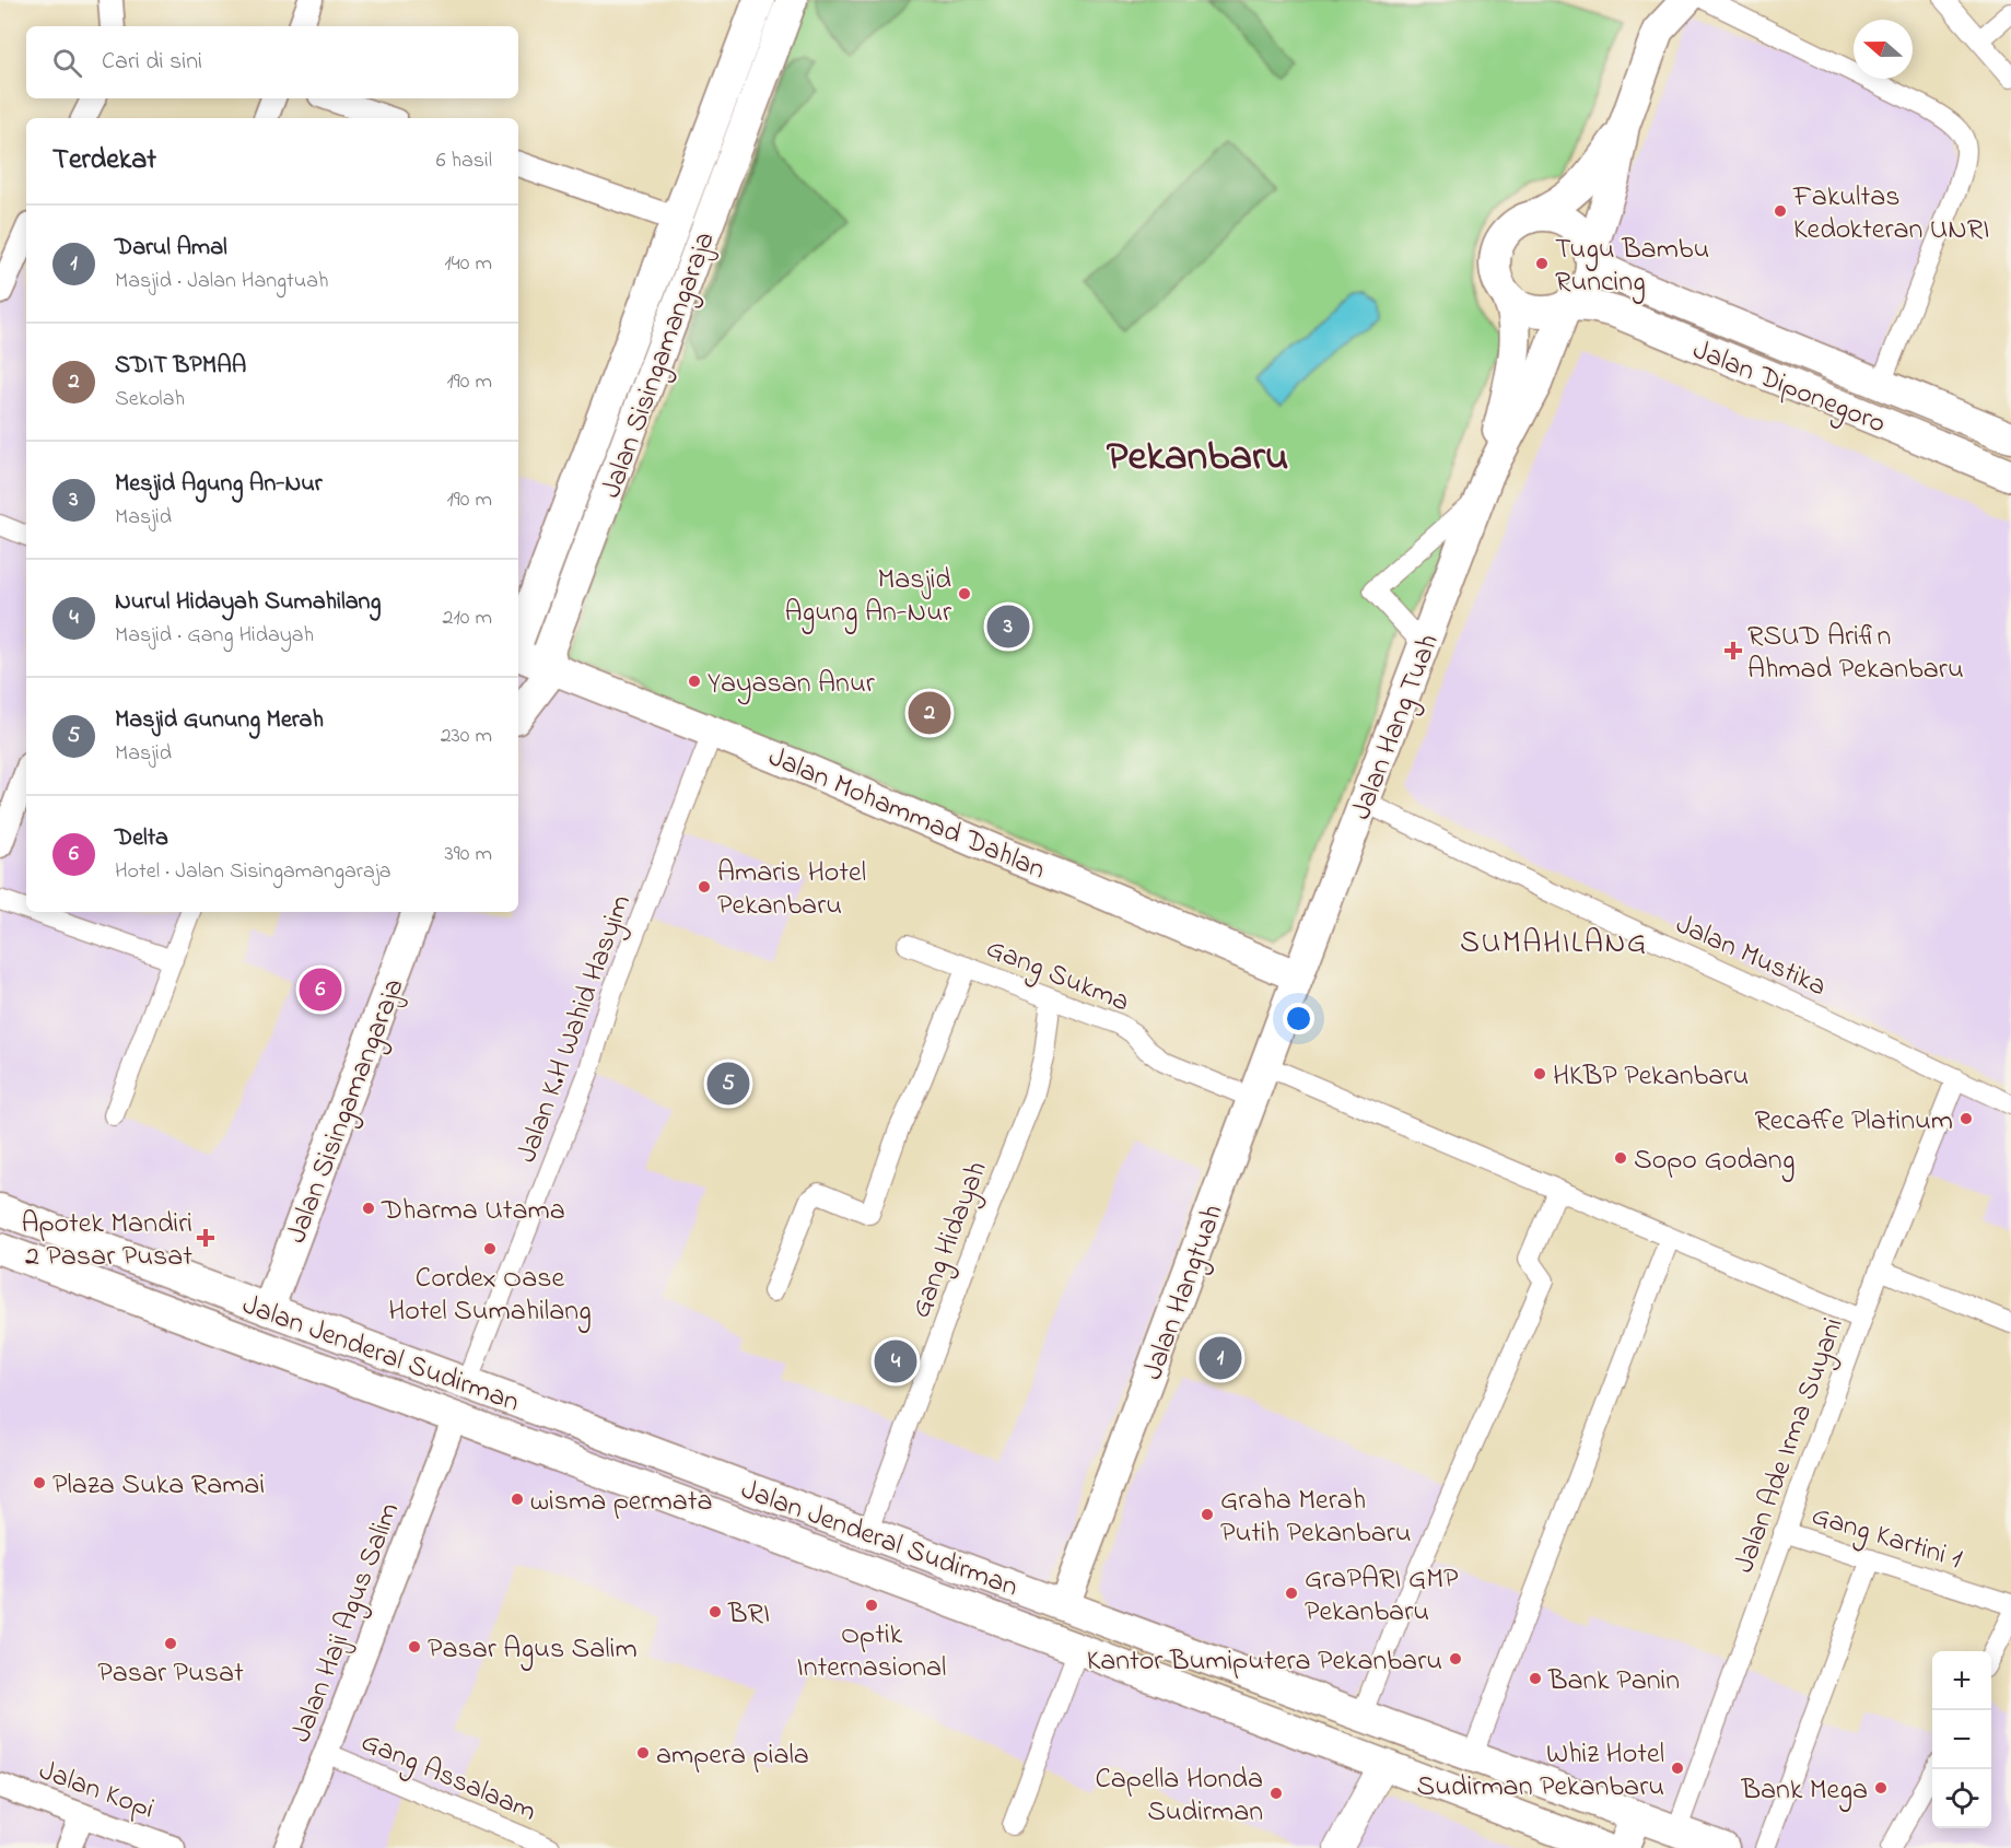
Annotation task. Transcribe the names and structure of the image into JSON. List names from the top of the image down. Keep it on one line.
{"streets":{"main road":["Jalan Sisingamangaraja","Jalan Diponegoro","Jalan Hang Tuah","Jalan Mohammad Dahlan","Jalan Hangtuah","Jalan Jenderal Sudirman"],"street":["Jalan Mustika","Gang Sukma","Jalan K.H Wahid Hasyim","Gang Hidayah","Jalan Ade Irma Suyani","Gang Kartini 1","Jalan Haji Agus Salim","Gang Assalaam","Jalan Kopi"]},"crossings":[["Jalan Sisingamangaraja","Jalan Mohammad Dahlan"],["Jalan Sisingamangaraja","Jalan Jenderal Sudirman"],["Jalan Diponegoro","Jalan Hang Tuah"],["Jalan Hang Tuah","Jalan Mohammad Dahlan"],["Jalan Hang Tuah","Jalan Mustika"],["Jalan Hang Tuah","Jalan Hangtuah"],["Jalan Mohammad Dahlan","Jalan K.H Wahid Hasyim"],["Jalan Mohammad Dahlan","Jalan Hangtuah"],["Jalan Mustika","Jalan Ade Irma Suyani"],["Gang Sukma","Gang Hidayah"],["Gang Sukma","Jalan Hangtuah"],["Jalan K.H Wahid Hasyim","Jalan Jenderal Sudirman"],["Gang Hidayah","Jalan Jenderal Sudirman"],["Jalan Hangtuah","Jalan Jenderal Sudirman"],["Jalan Jenderal Sudirman","Jalan Ade Irma Suyani"],["Jalan Jenderal Sudirman","Jalan Haji Agus Salim"],["Jalan Ade Irma Suyani","Gang Kartini 1"],["Jalan Haji Agus Salim","Gang Assalaam"]],"districts":["Pekanbaru","SUMAHILANG"],"places":{"other":["Fakultas Kedokteran UNRI","Tugu Bambu Runcing","Masjid Agung An-Nur","Yayasan Anur","Amaris Hotel Pekanbaru","HKBP Pekanbaru","Recaffe Platinum","Sopo Godang","Dharma Utama","Cordex Oase Hotel Sumahilang","Plaza Suka Ramai","wisma permata","Graha Merah Putih Pekanbaru","GraPARI GMP Pekanbaru","Optik Internasional","BRI","Pasar Pusat","Pasar Agus Salim","Kantor Bumiputera Pekanbaru","Bank Panin","ampera piala","Whiz Hotel Sudirman Pekanbaru","Bank Mega","Capella Honda Sudirman"],"health":["RSUD Arifin Ahmad Pekanbaru","Apotek Mandiri 2 Pasar Pusat"]},"north":"left","page":{"search":"Cari di sini","heading":["Terdekat","6 hasil"],"list":[{"mark":"1","name":"Darul Amal","note":"Masjid · Jalan Hangtuah","value":"140 m"},{"mark":"2","name":"SDIT BPMAA","note":"Sekolah","value":"190 m"},{"mark":"3","name":"Mesjid Agung An-Nur","note":"Masjid","value":"190 m"},{"mark":"4","name":"Nurul Hidayah Sumahilang","note":"Masjid · Gang Hidayah","value":"210 m"},{"mark":"5","name":"Masjid Gunung Merah","note":"Masjid","value":"230 m"},{"mark":"6","name":"Delta","note":"Hotel · Jalan Sisingamangaraja","value":"390 m"}],"pins":["3","2","6","5","1","4"],"map_buttons":["+","−"]}}
